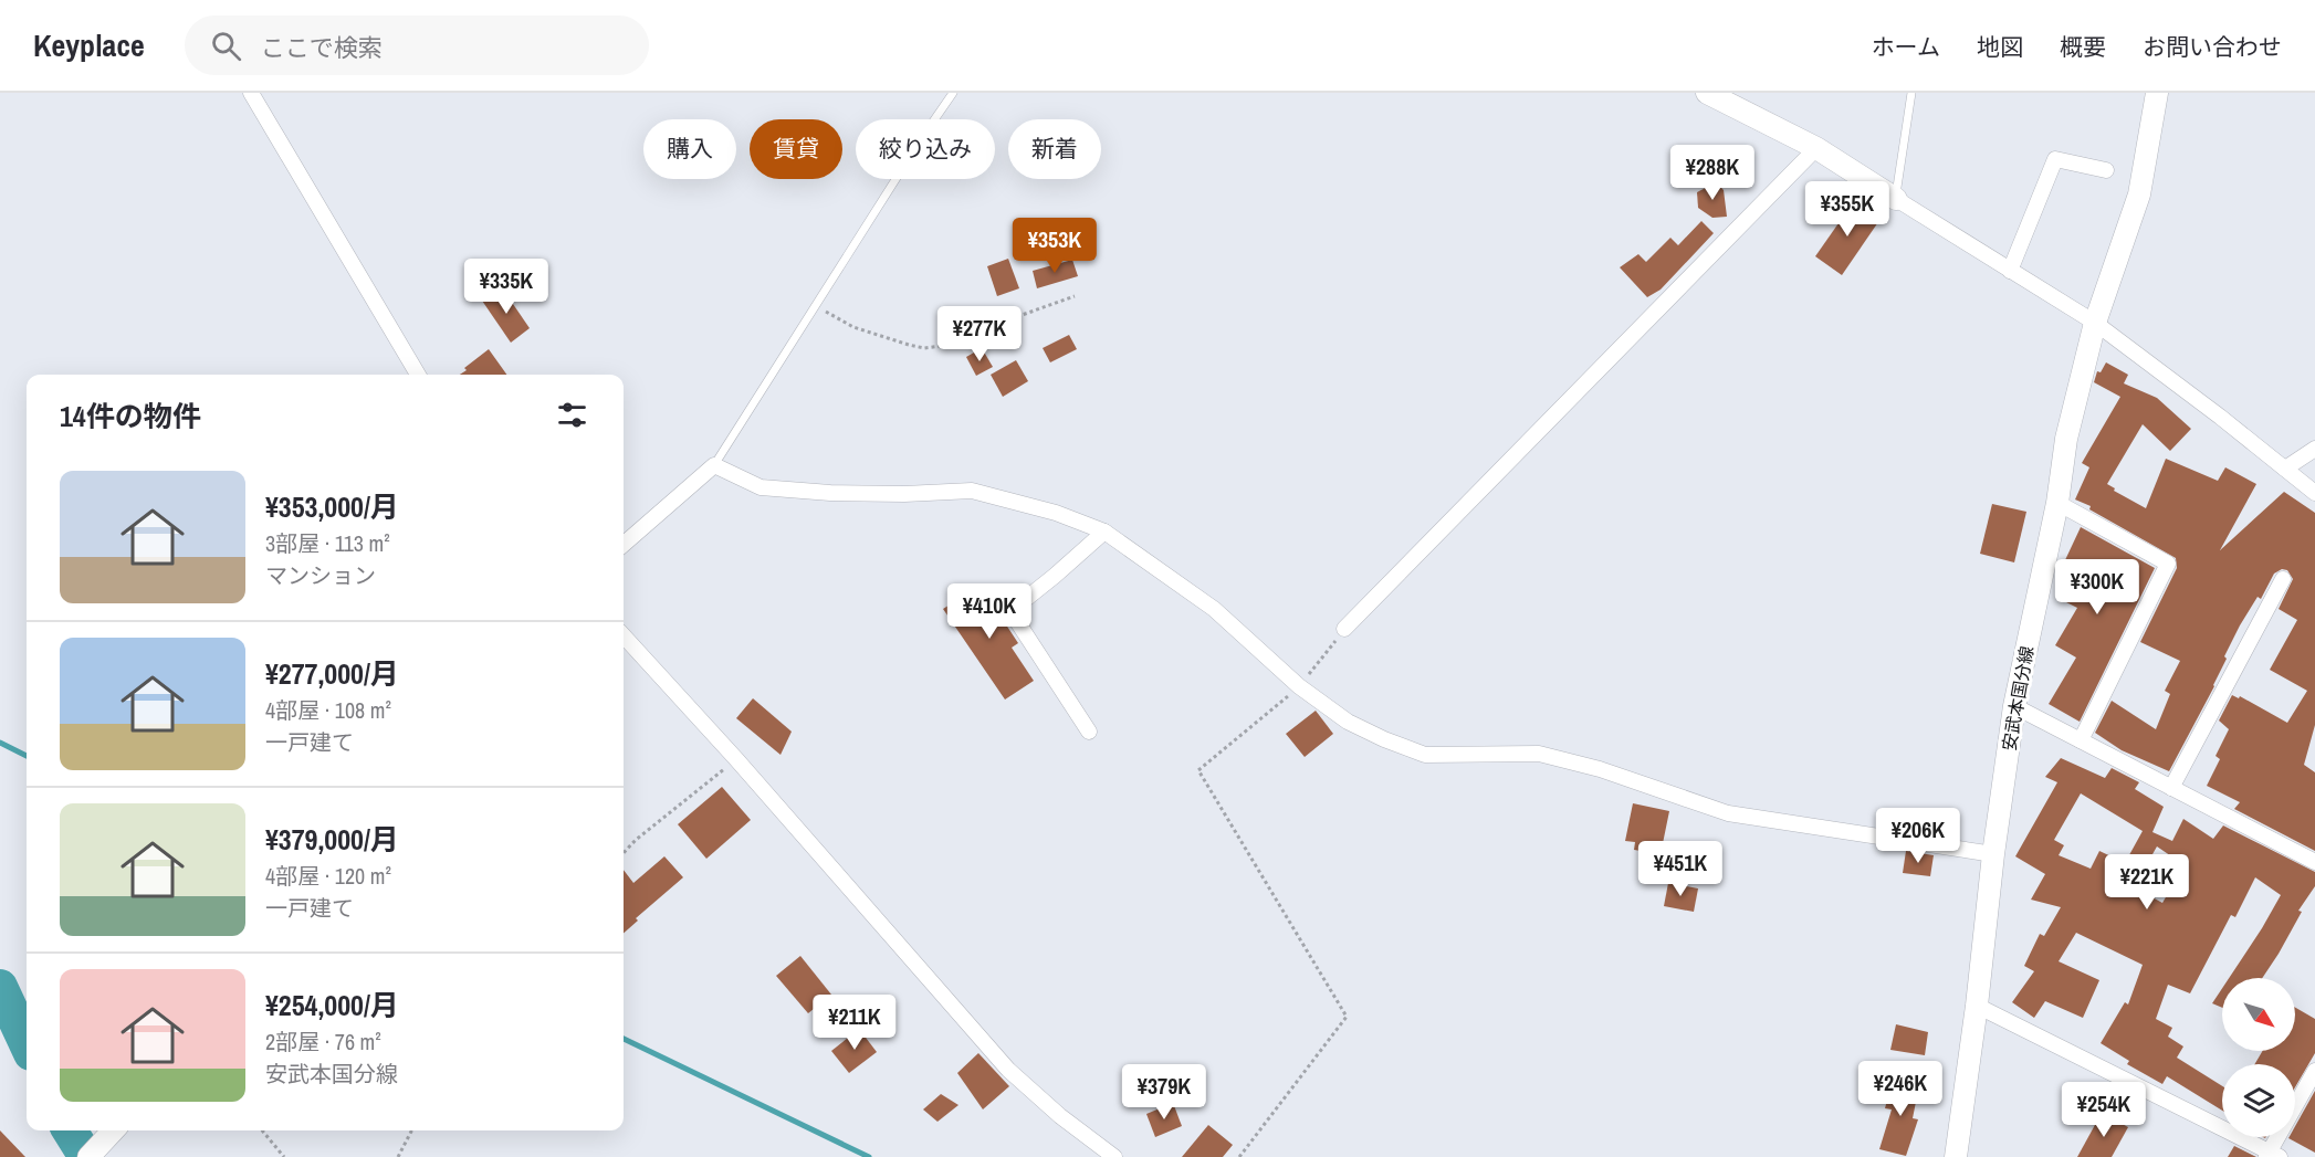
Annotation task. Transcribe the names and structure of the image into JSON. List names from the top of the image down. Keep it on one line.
{"streets":{"main road":["安武本国分線"]},"north":"bottom right","page":{"header":"Keyplace","search":"ここで検索","nav":["ホーム","地図","概要","お問い合わせ"],"chip":["購入","賃貸","絞り込み","新着"],"price":["¥288K","¥355K","¥353K","¥335K","¥277K","¥300K","¥410K","¥206K","¥451K","¥221K","¥211K","¥246K","¥379K","¥254K"],"heading":"14件の物件","list":[{"name":"¥353,000/月","note":"3部屋 · 113 m² · マンション"},{"name":"¥277,000/月","note":"4部屋 · 108 m² · 一戸建て"},{"name":"¥379,000/月","note":"4部屋 · 120 m² · 一戸建て"},{"name":"¥254,000/月","note":"2部屋 · 76 m² · 安武本国分線"}]}}
